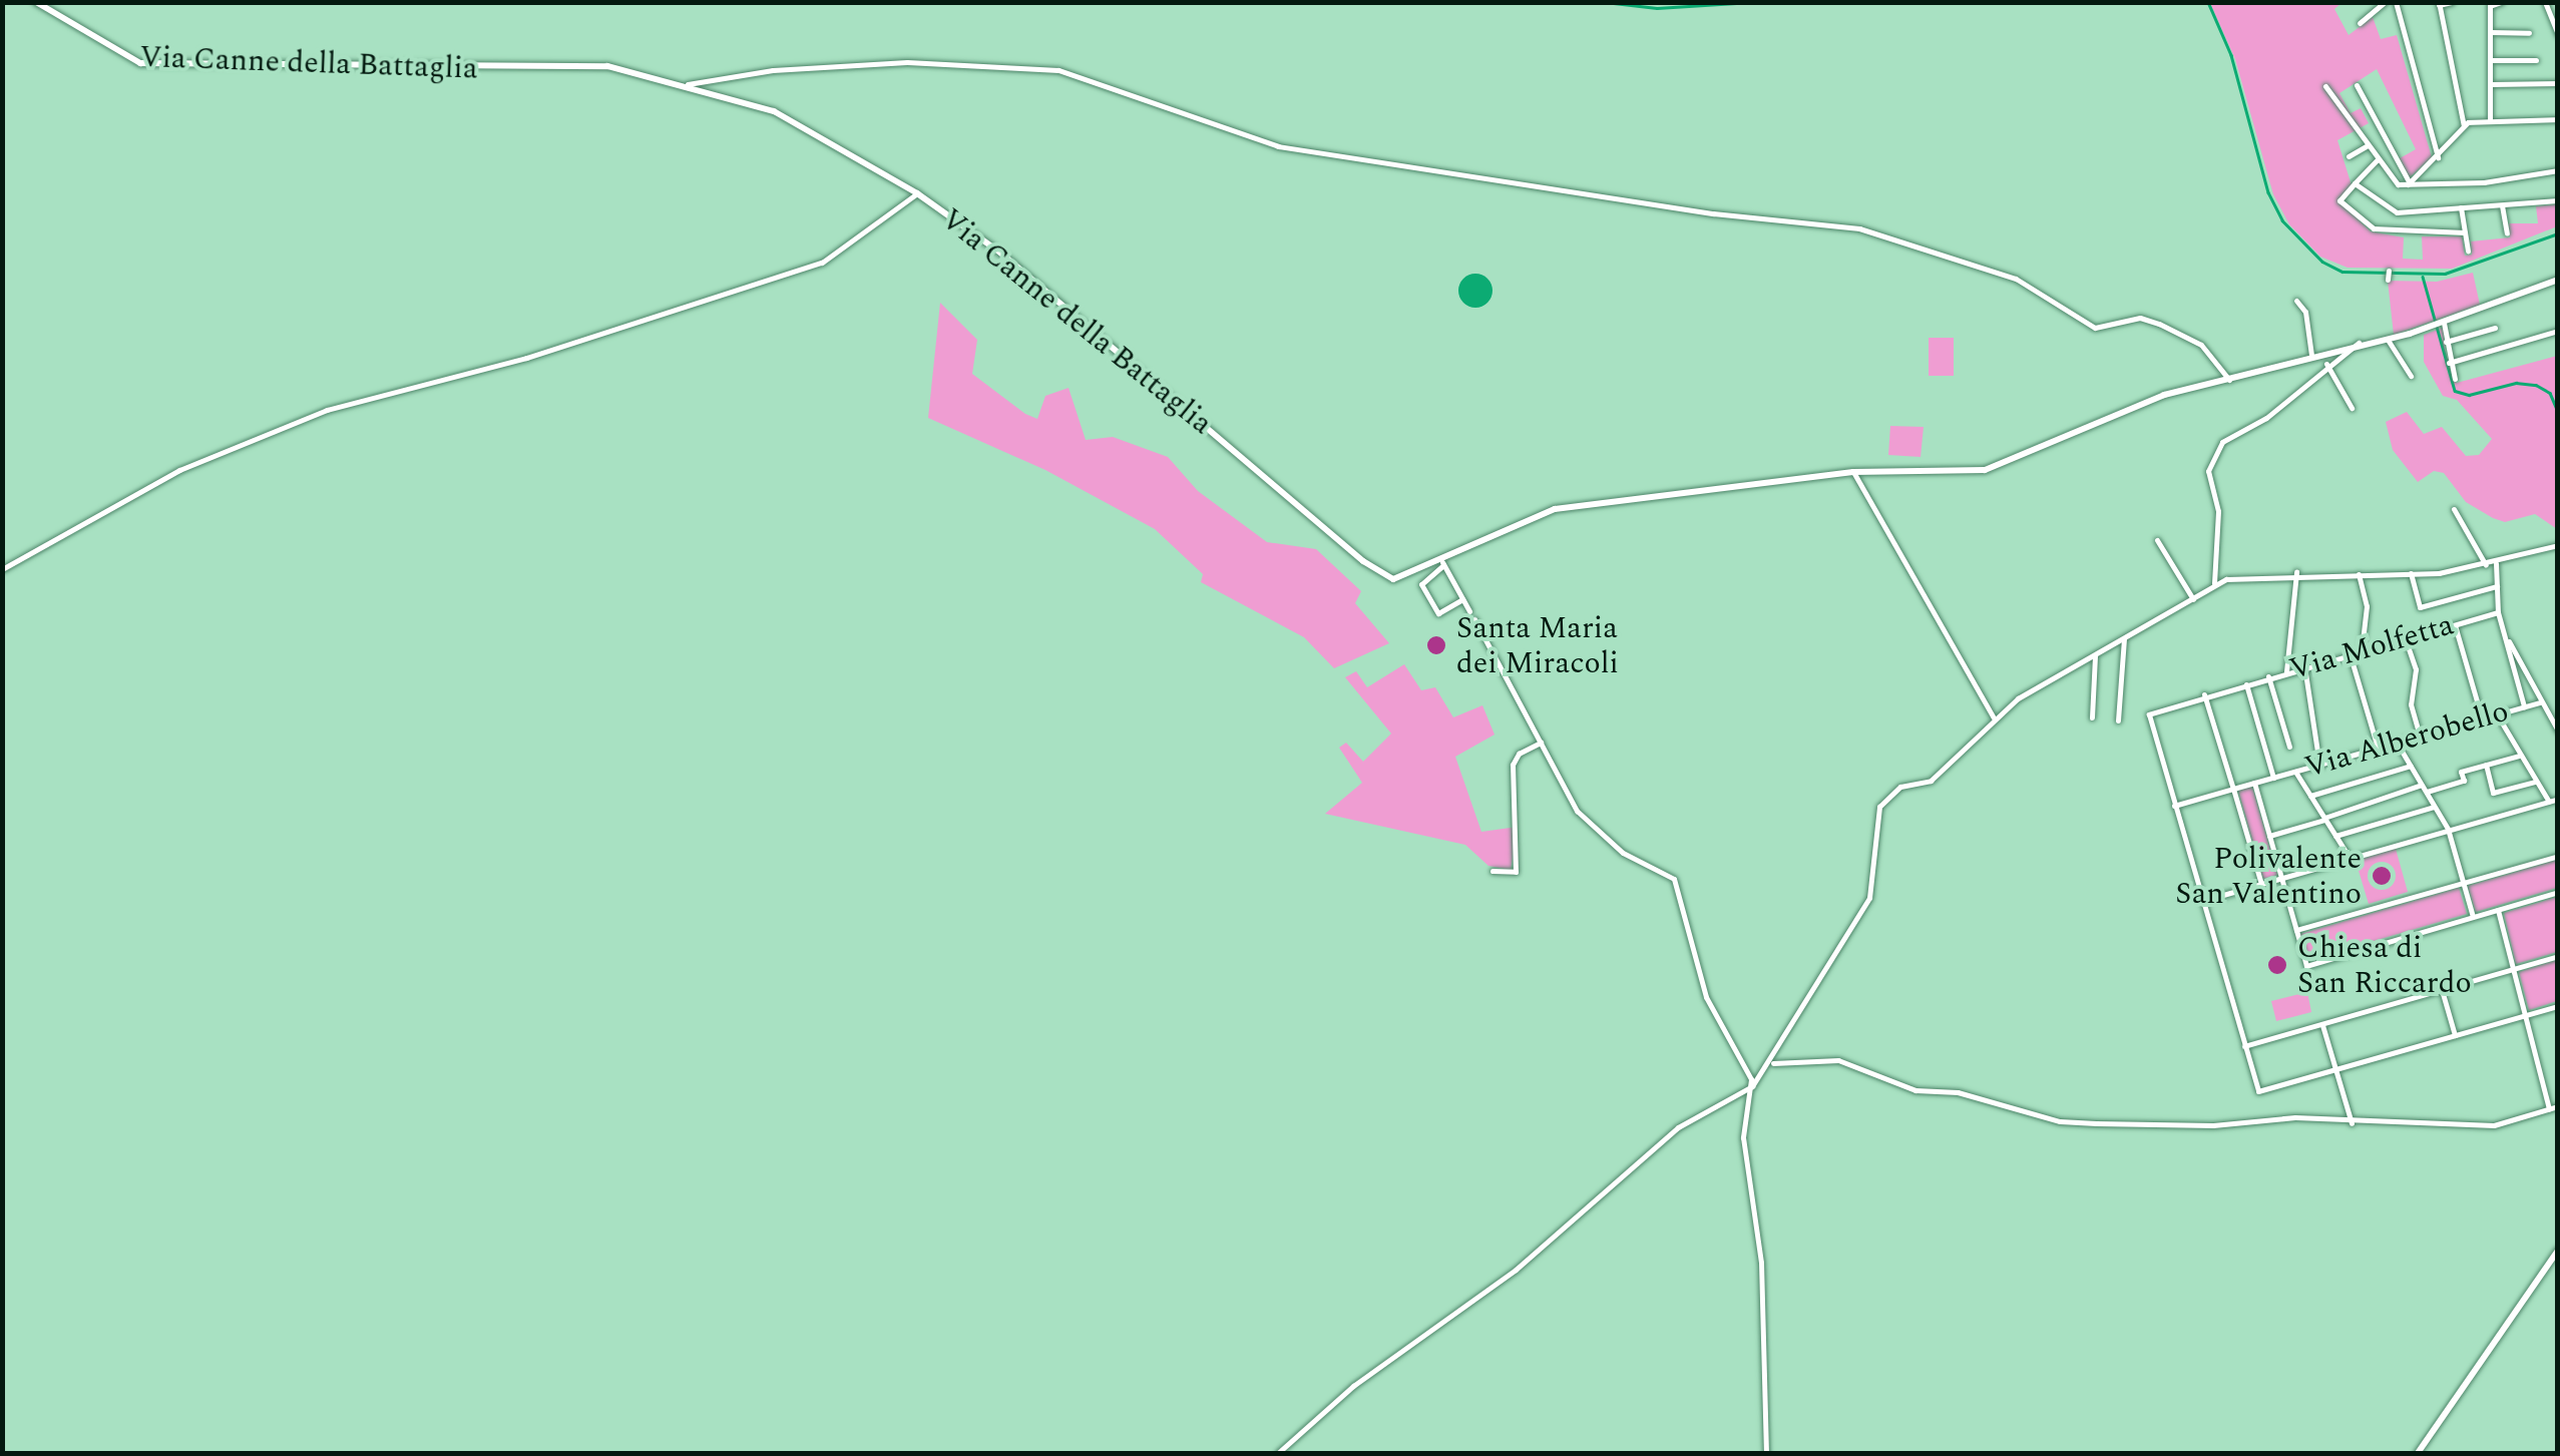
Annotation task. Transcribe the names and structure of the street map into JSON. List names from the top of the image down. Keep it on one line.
{"streets":{"street":["Via Canne della Battaglia","Via Molfetta","Via Alberobello"]},"crossings":[["Via Molfetta","Via Alberobello"]],"places":["Santa Maria dei Miracoli","Polivalente San Valentino","Chiesa di San Riccardo"]}
